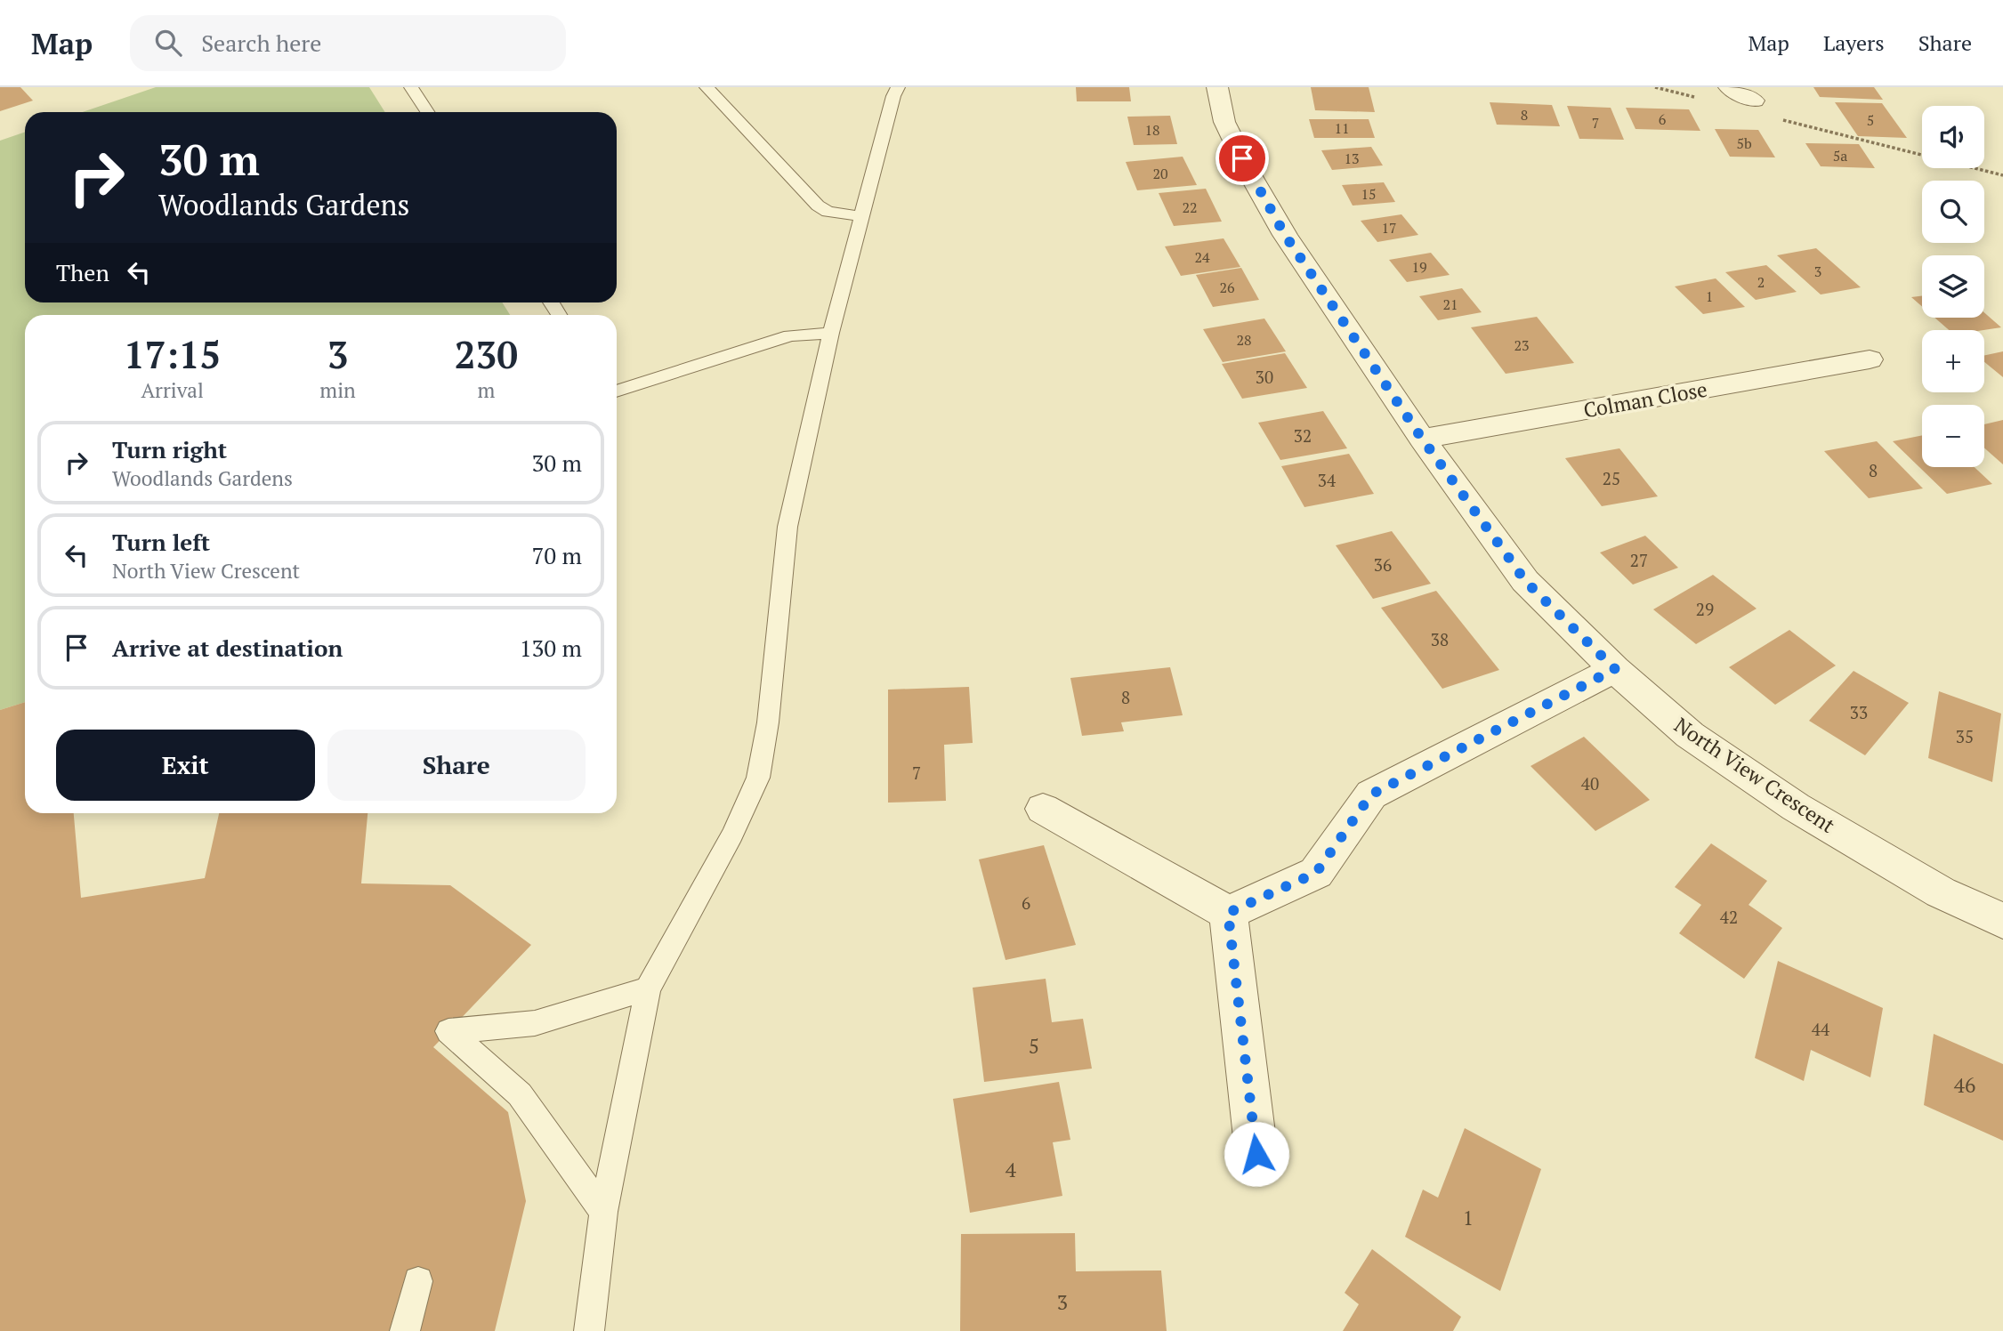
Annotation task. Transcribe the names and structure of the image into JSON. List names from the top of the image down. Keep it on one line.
{"streets":{"street":["Colman Close","North View Crescent"]},"crossings":[["Colman Close","North View Crescent"]],"house_numbers":["8","6","5","7","11","18","5b","5a","13","20","15","22","17","24","19","3","2","26","1","21","28","23","30","32","8","25","34","27","36","29","38","8","33","35","7","40","6","42","44","5","46","4","1","3"],"page":{"header":"Map","search":"Search here","nav":["Map","Layers","Share"],"map_buttons":["+","−"],"turn":["30 m","Woodlands Gardens"],"then":"Then","eta":["17:15","Arrival","3","min","230","m"],"list":[{"name":"Turn right","note":"Woodlands Gardens","value":"30 m"},{"name":"Turn left","note":"North View Crescent","value":"70 m"},{"name":"Arrive at destination","value":"130 m"}],"buttons":["Exit","Share"]}}
